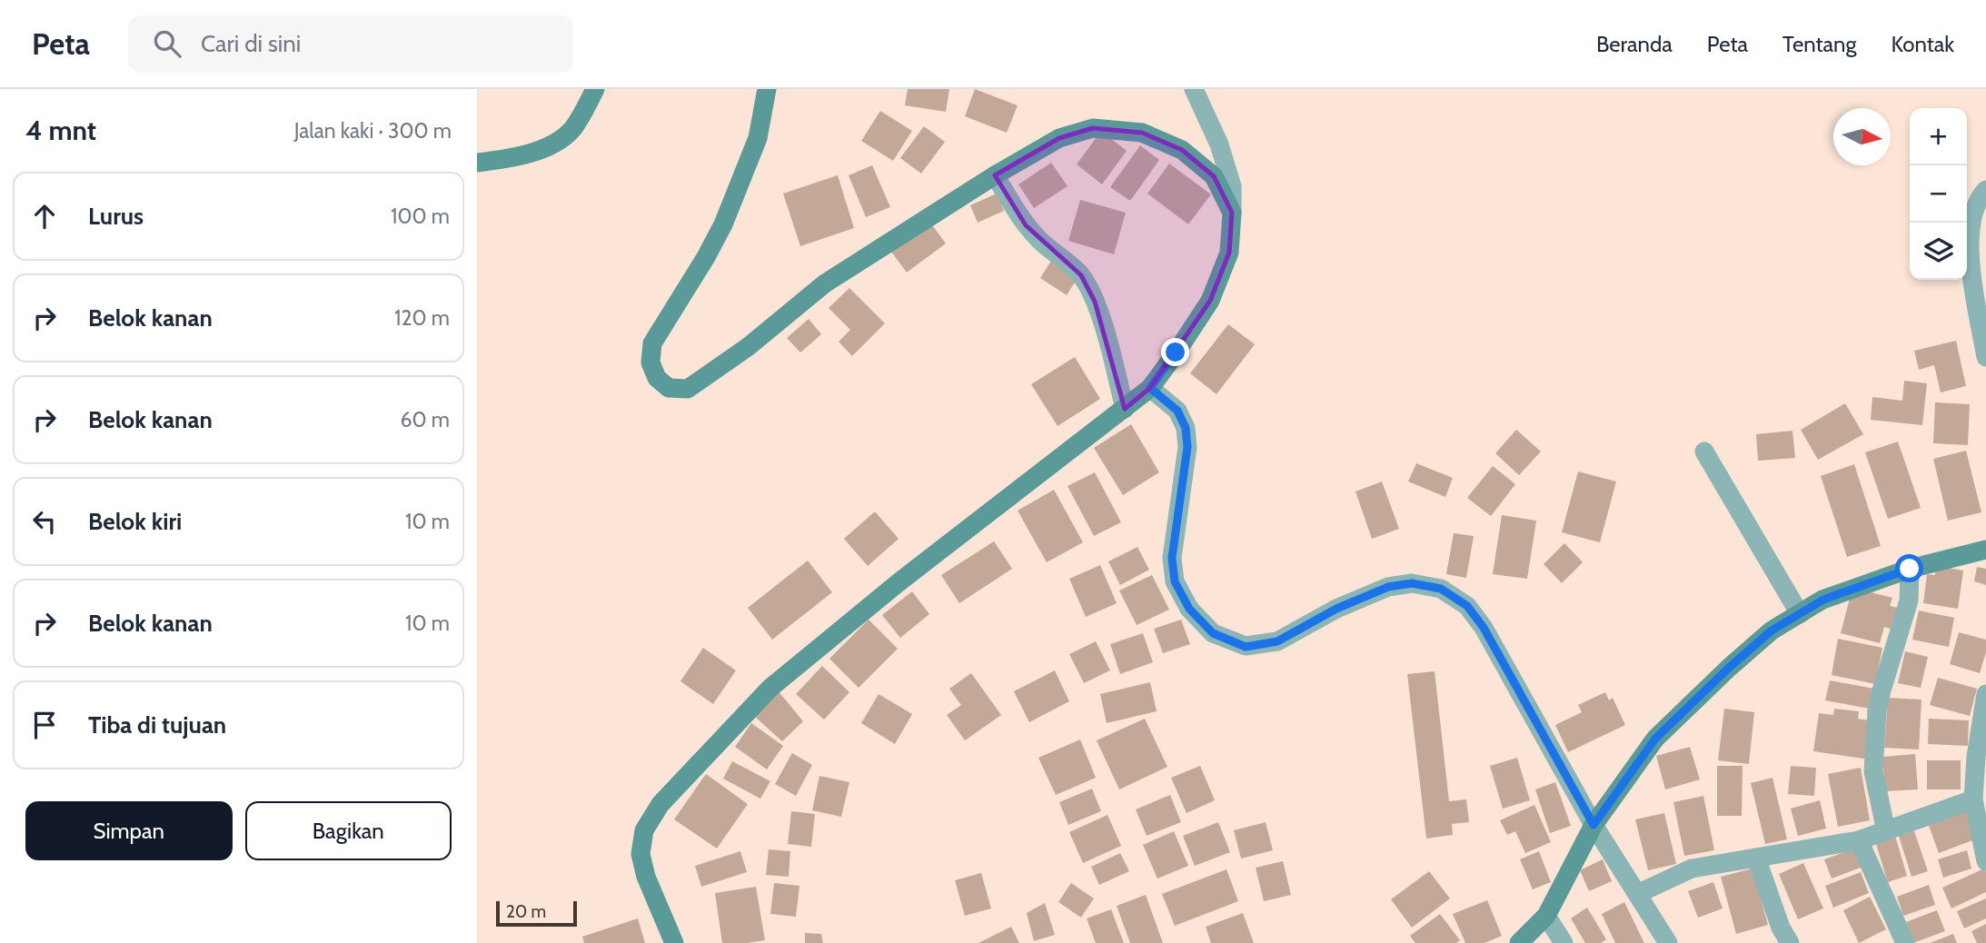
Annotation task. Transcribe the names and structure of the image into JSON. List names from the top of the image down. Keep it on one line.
{"scale_bar":"20 m","north":"right","page":{"header":"Peta","search":"Cari di sini","nav":["Beranda","Peta","Tentang","Kontak"],"heading":["4 mnt","Jalan kaki · 300 m"],"map_buttons":["+","−"],"list":[["Lurus","100 m"],["Belok kanan","120 m"],["Belok kanan","60 m"],["Belok kiri","10 m"],["Belok kanan","10 m"],"Tiba di tujuan"],"buttons":["Simpan","Bagikan"],"scale":"20 m"}}
